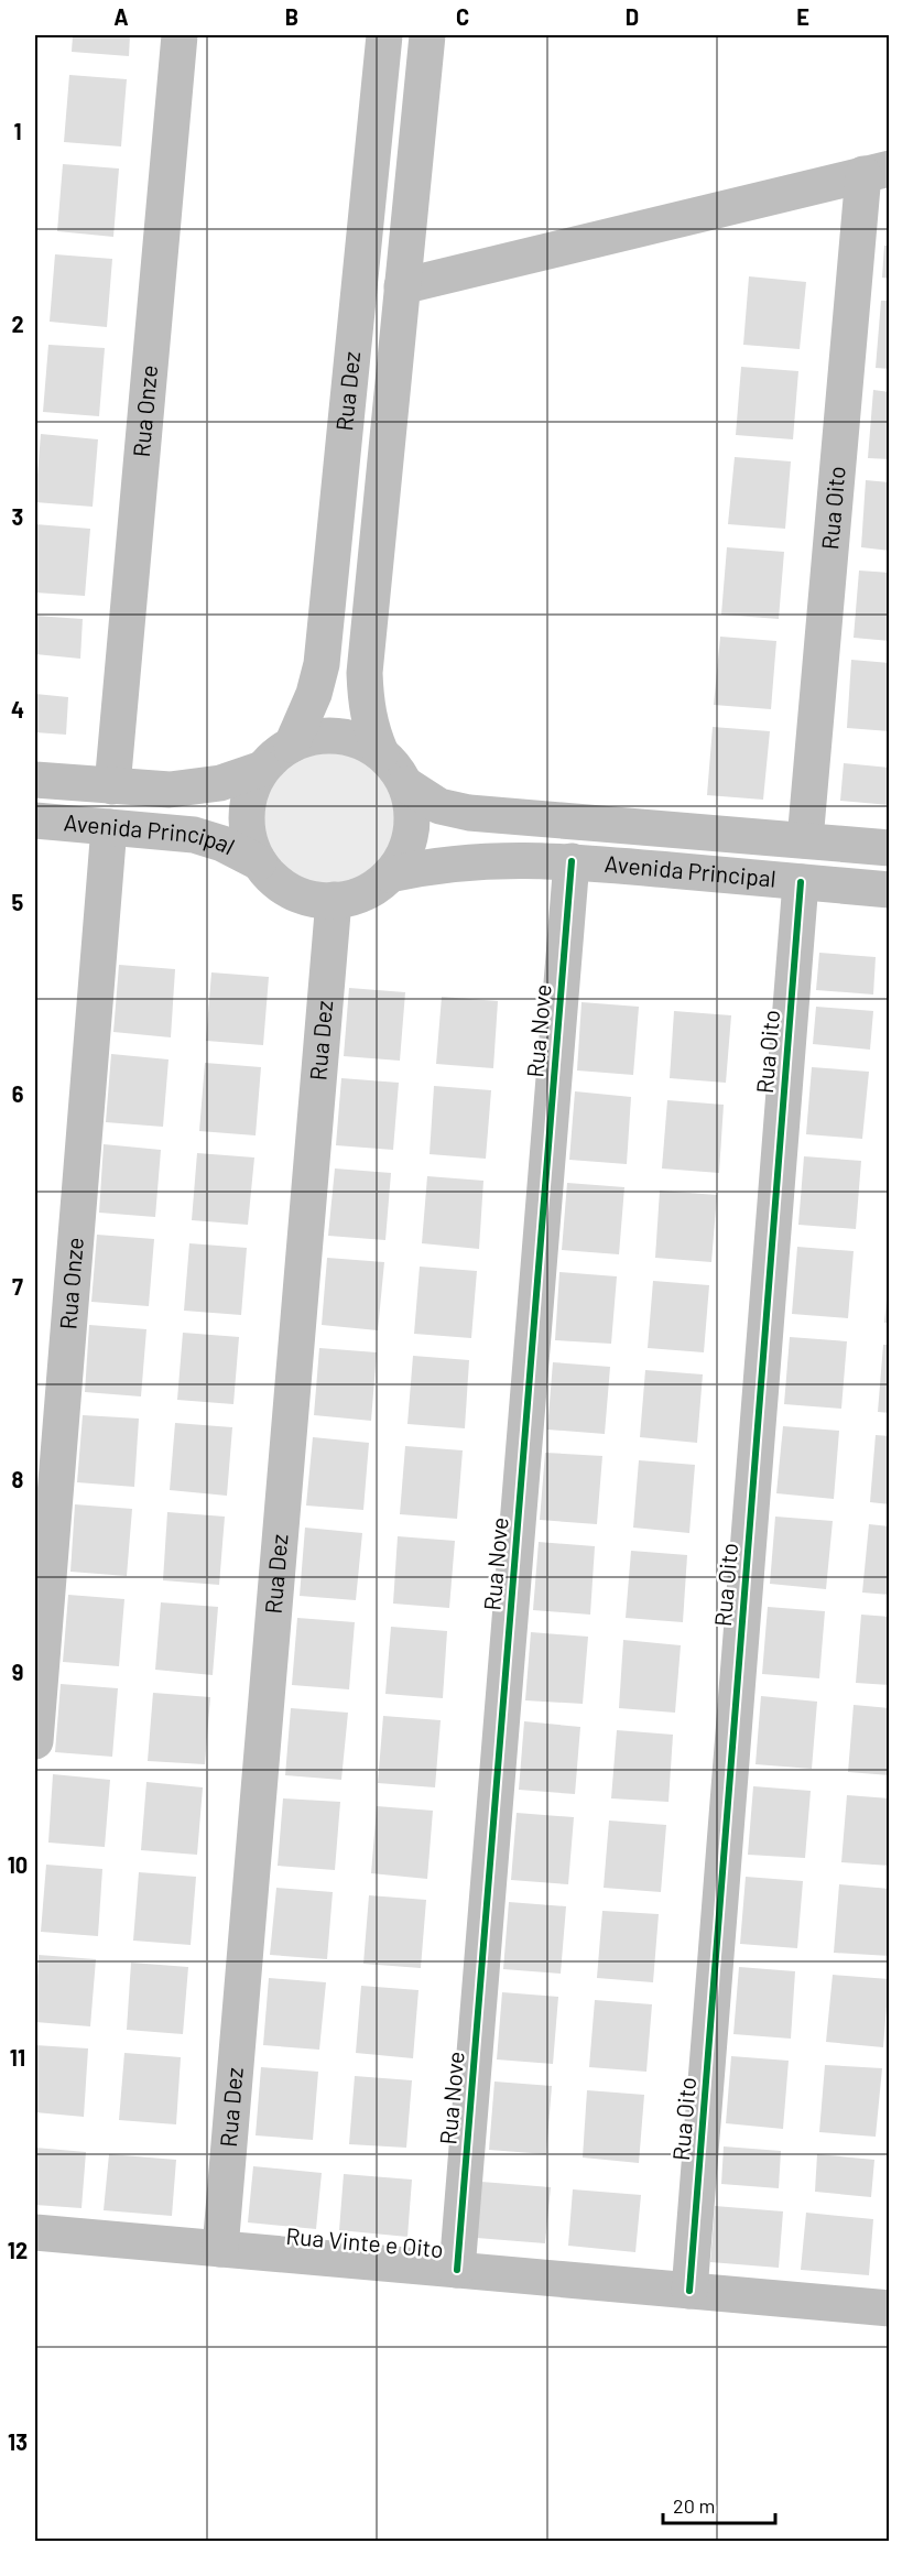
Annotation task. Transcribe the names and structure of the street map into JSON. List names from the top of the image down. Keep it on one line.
{"streets":{"street":["Rua Dez","Rua Onze","Rua Oito","Avenida Principal","Rua Nove","Rua Vinte e Oito"]},"crossings":[["Rua Dez","Avenida Principal"],["Rua Dez","Rua Vinte e Oito"],["Rua Onze","Avenida Principal"],["Rua Oito","Avenida Principal"],["Rua Oito","Rua Vinte e Oito"],["Avenida Principal","Rua Nove"],["Rua Nove","Rua Vinte e Oito"]],"scale_bar":"20 m","grid":{"columns":["A","B","C","D","E"],"rows":["1","2","3","4","5","6","7","8","9","10","11","12","13"]}}
